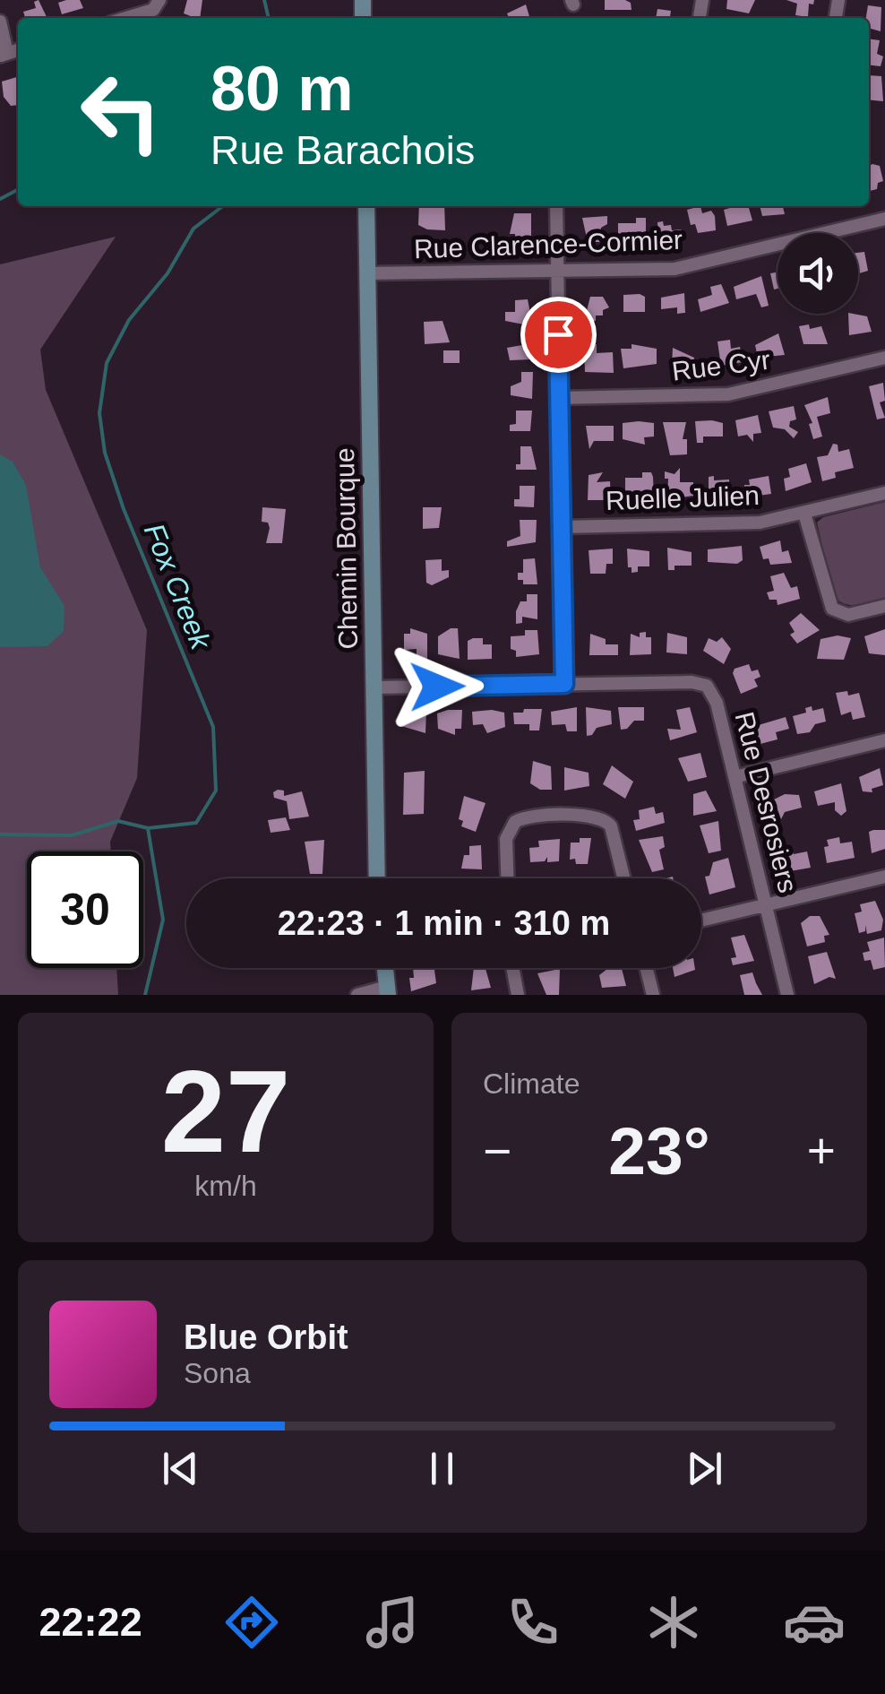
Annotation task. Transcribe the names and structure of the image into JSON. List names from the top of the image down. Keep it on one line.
{"streets":{"street":["Rue Clarence-Cormier","Rue Cyr","Ruelle Julien","Chemin Bourque","Rue Desrosiers"]},"crossings":[["Rue Clarence-Cormier","Chemin Bourque"],["Chemin Bourque","Rue Desrosiers"]],"water":["Fox Creek"],"page":{"turn":["80 m","Rue Barachois"],"limit":"30","trip":"22:23 · 1 min · 310 m","tile":[["27","km/h"],"Climate"],"heat":["−","23°","+"],"song":["Blue Orbit","Sona"],"tabs":"22:22"}}
